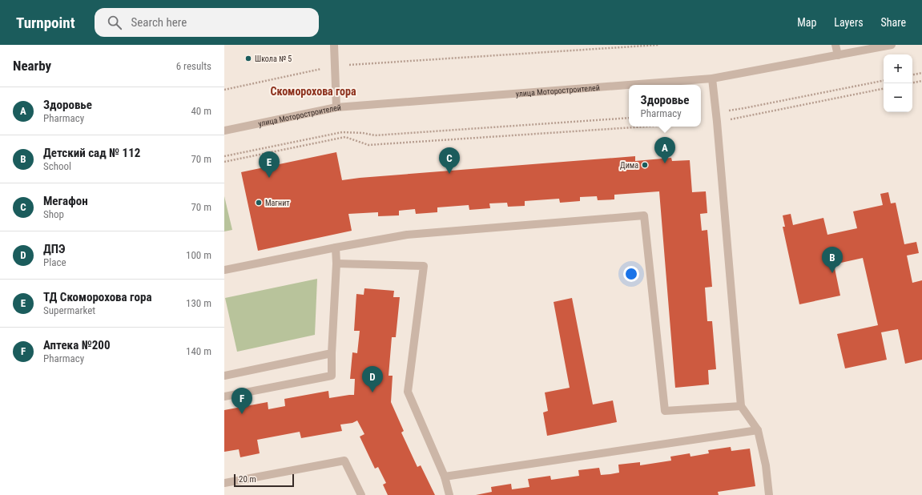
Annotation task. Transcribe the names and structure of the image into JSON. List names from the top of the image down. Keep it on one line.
{"streets":{"street":["улица Моторостроителей"]},"districts":["Скоморохова гора"],"places":["Школа № 5","Дима","Магнит"],"scale_bar":"20 m","page":{"header":"Turnpoint","search":"Search here","nav":["Map","Layers","Share"],"heading":["Nearby","6 results"],"map_buttons":["+","−"],"popup":["Здоровье","Pharmacy"],"list":[{"mark":"A","name":"Здоровье","note":"Pharmacy","value":"40 m"},{"mark":"B","name":"Детский сад № 112","note":"School","value":"70 m"},{"mark":"C","name":"Мегафон","note":"Shop","value":"70 m"},{"mark":"D","name":"ДПЭ","note":"Place","value":"100 m"},{"mark":"E","name":"ТД Скоморохова гора","note":"Supermarket","value":"130 m"},{"mark":"F","name":"Аптека №200","note":"Pharmacy","value":"140 m"}],"pins":["A","C","E","B","D","F"],"scale":"20 m"}}
